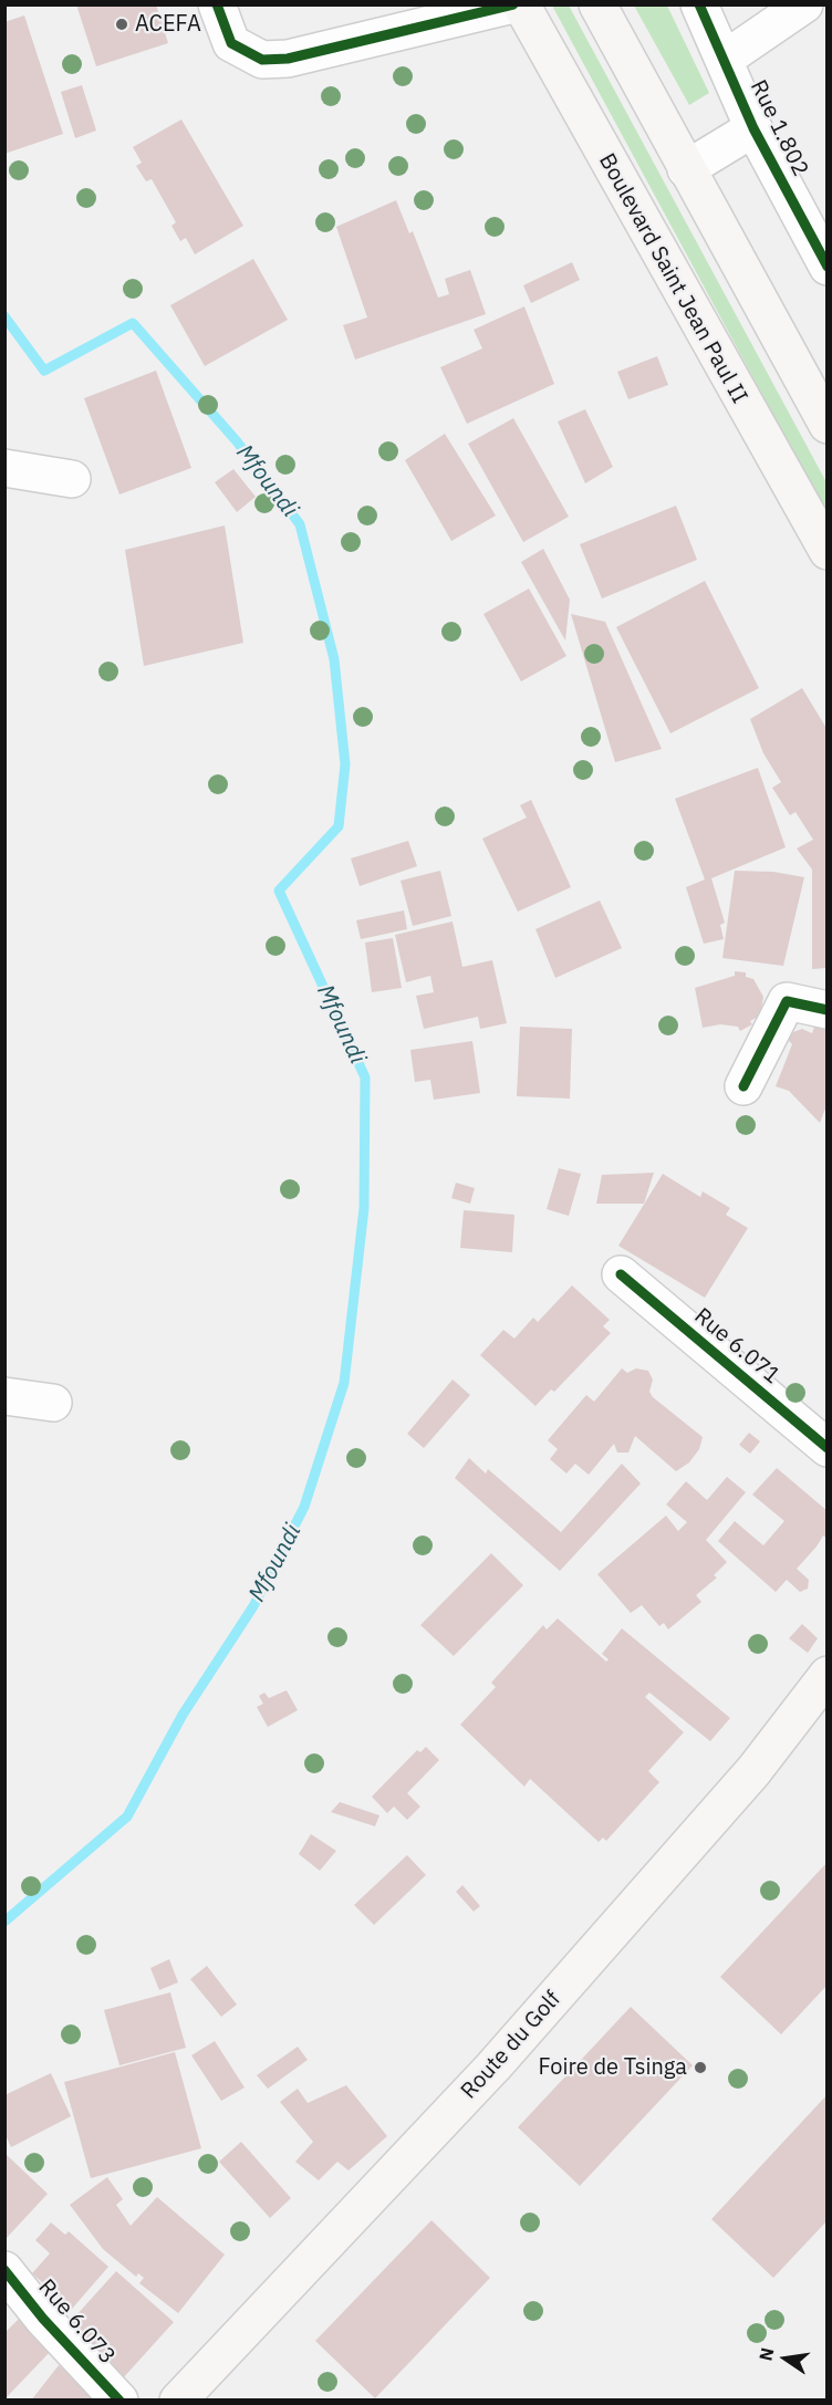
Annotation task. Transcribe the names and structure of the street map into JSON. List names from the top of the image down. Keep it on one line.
{"streets":{"main road":["Boulevard Saint Jean Paul II","Route du Golf"],"street":["Rue 1.802","Rue 6.071","Rue 6.073"]},"water":["Mfoundi"],"places":["ACEFA","Foire de Tsinga"],"north":"left"}
